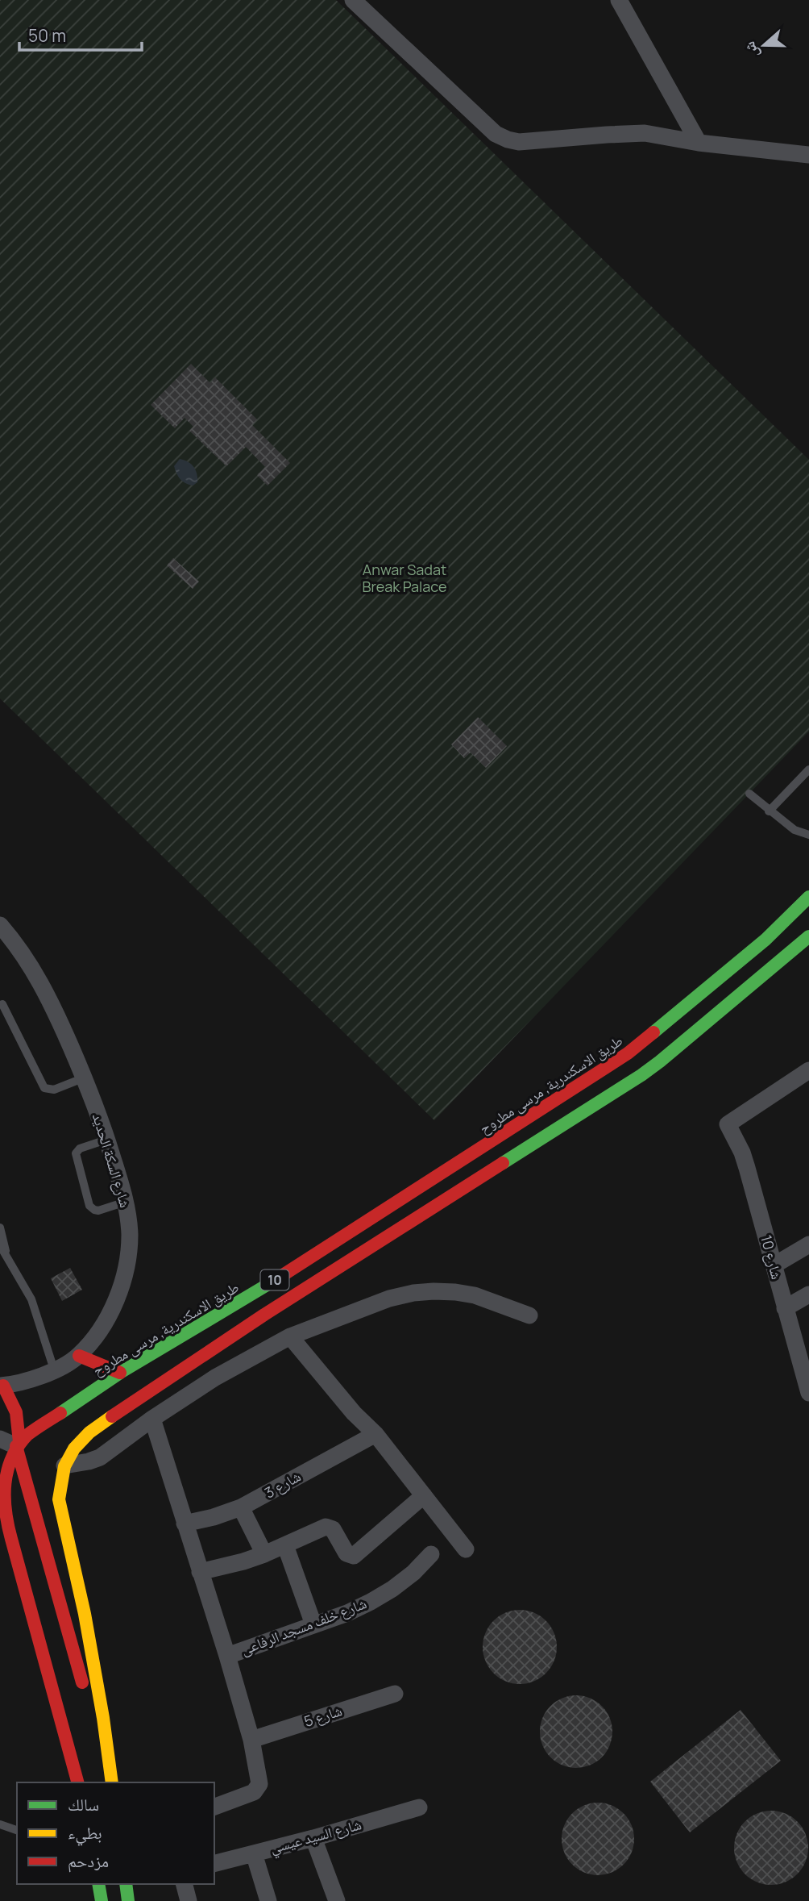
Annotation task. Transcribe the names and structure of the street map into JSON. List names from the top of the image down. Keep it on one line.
{"streets":{"main road":["طريق الاسكندرية, مرسى مطروح","10"],"street":["شارع السكة الحديد","شارع 10","شارع 3","شارع خلف مسجد الرفاعى","شارع 5","شارع السيد عيسي"]},"parks":["Anwar Sadat Break Palace"],"legend":["سالك","بطيء","مزدحم"],"scale_bar":"50 m","north":"left"}
